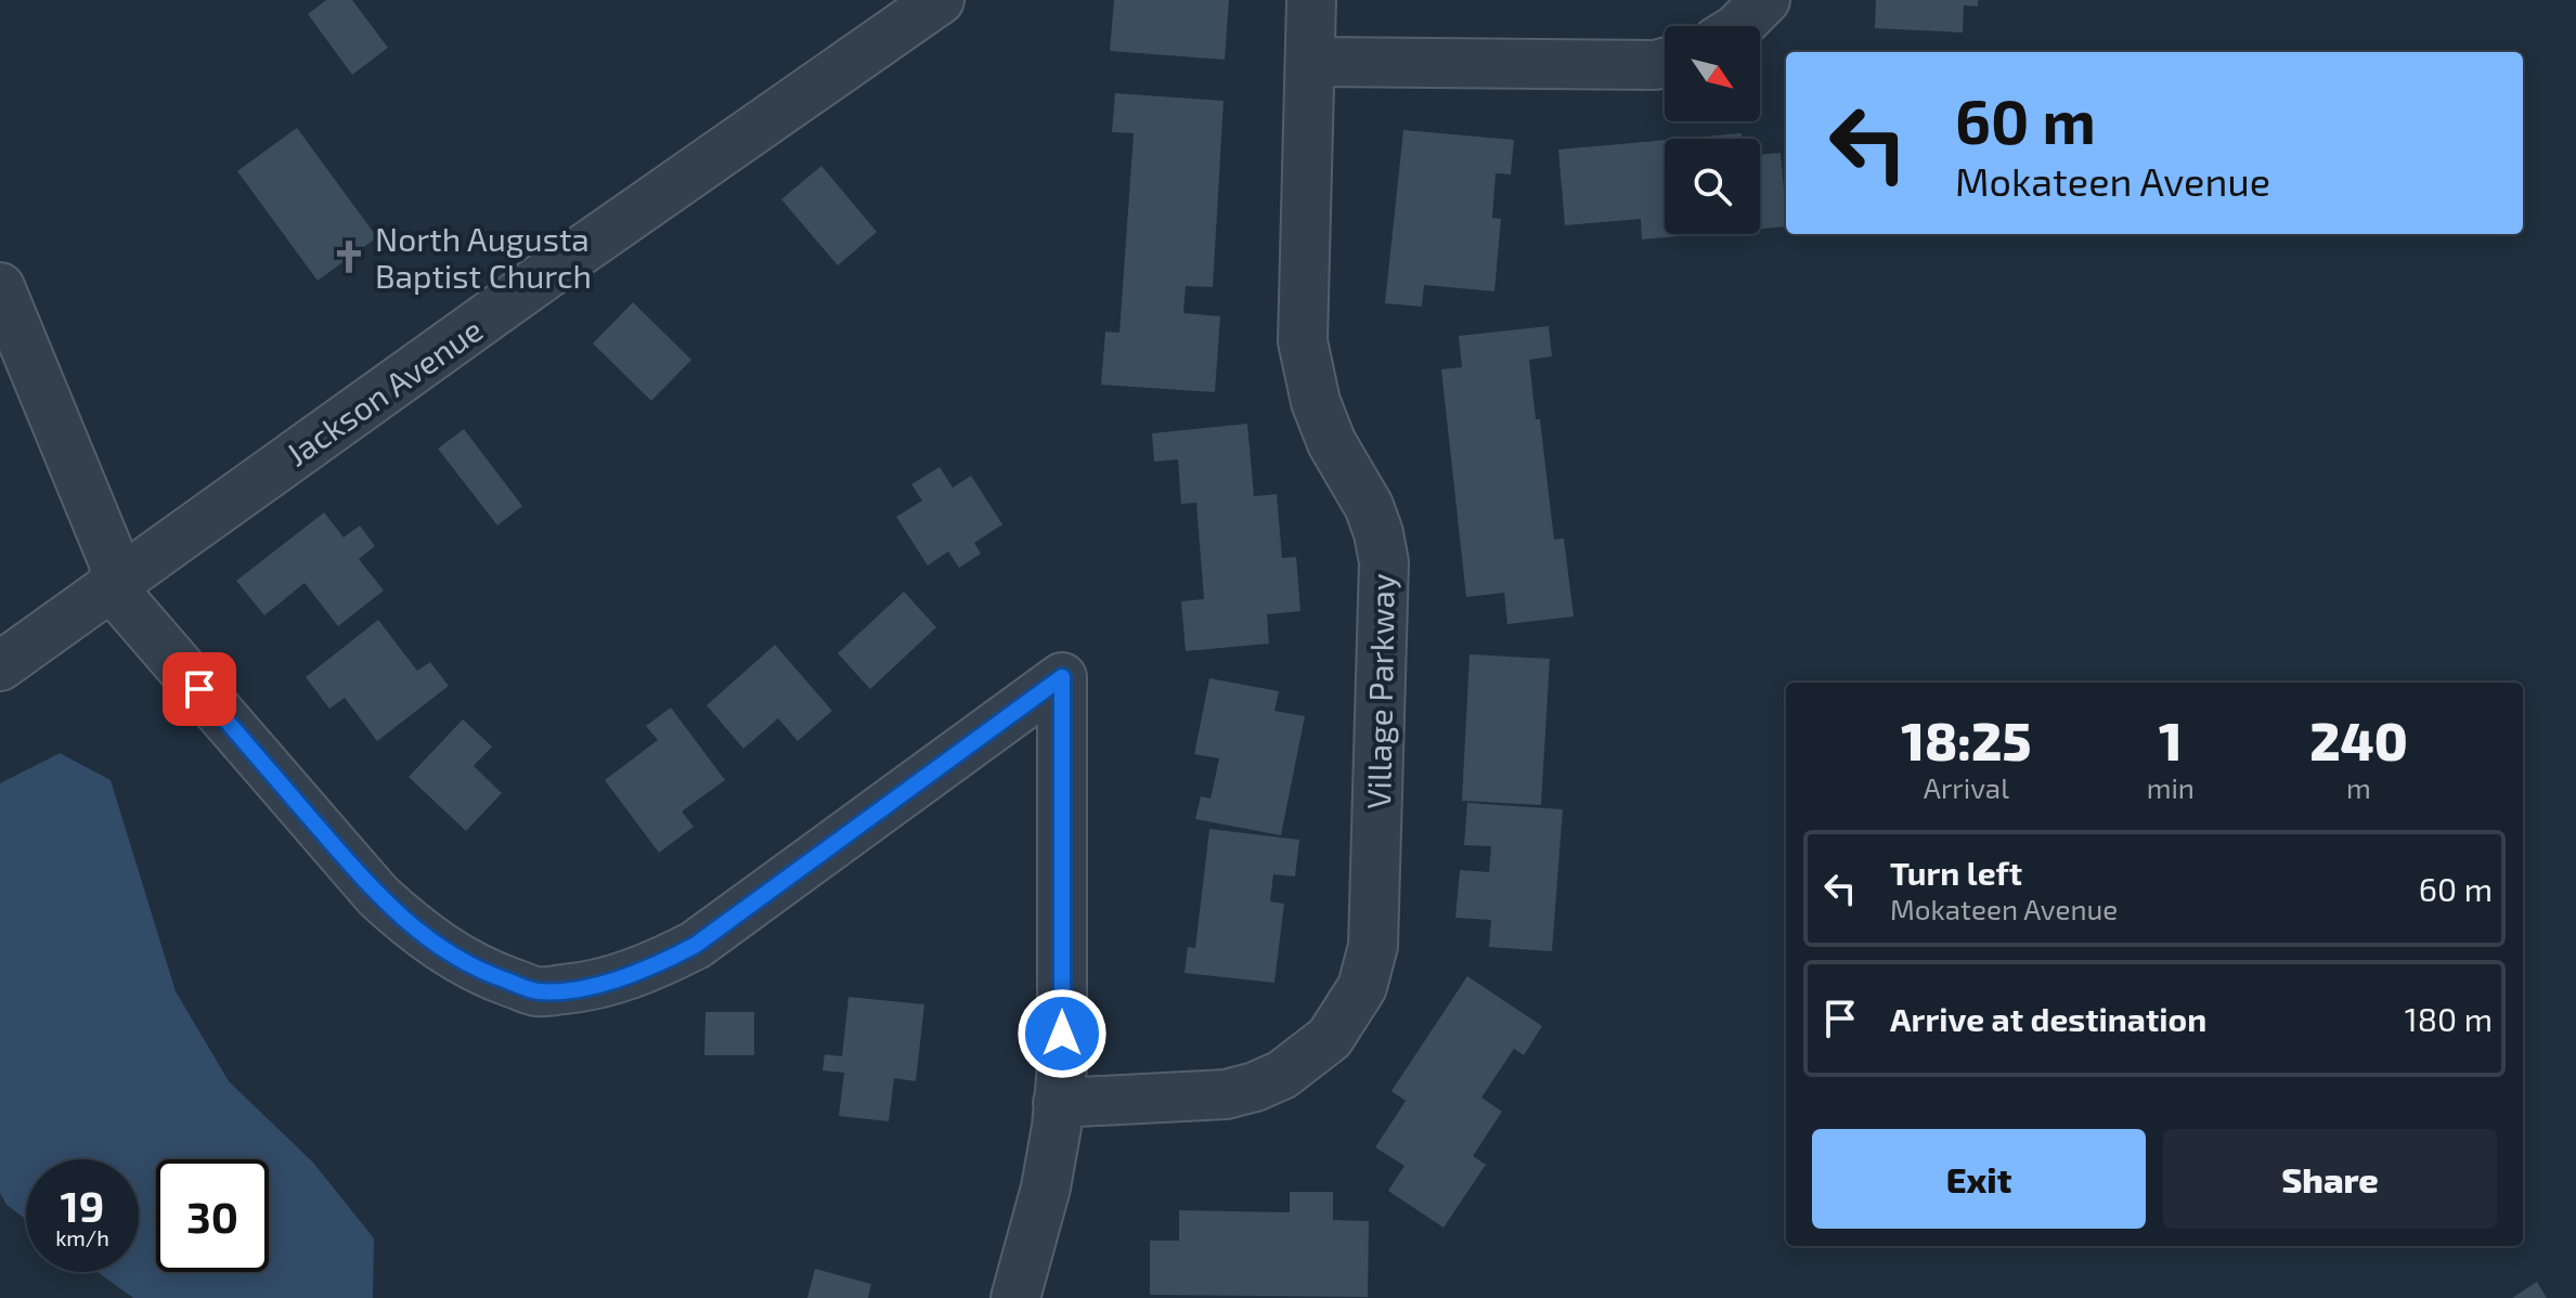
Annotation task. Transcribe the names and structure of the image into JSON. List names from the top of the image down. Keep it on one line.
{"streets":{"street":["Jackson Avenue","Village Parkway"]},"places":{"church":["North Augusta Baptist Church"]},"north":"bottom right","page":{"turn":["60 m","Mokateen Avenue"],"eta":["18:25","Arrival","1","min","240","m"],"list":[{"name":"Turn left","note":"Mokateen Avenue","value":"60 m"},{"name":"Arrive at destination","value":"180 m"}],"buttons":["Exit","Share"],"speed":"19 km/h","limit":"30"}}
